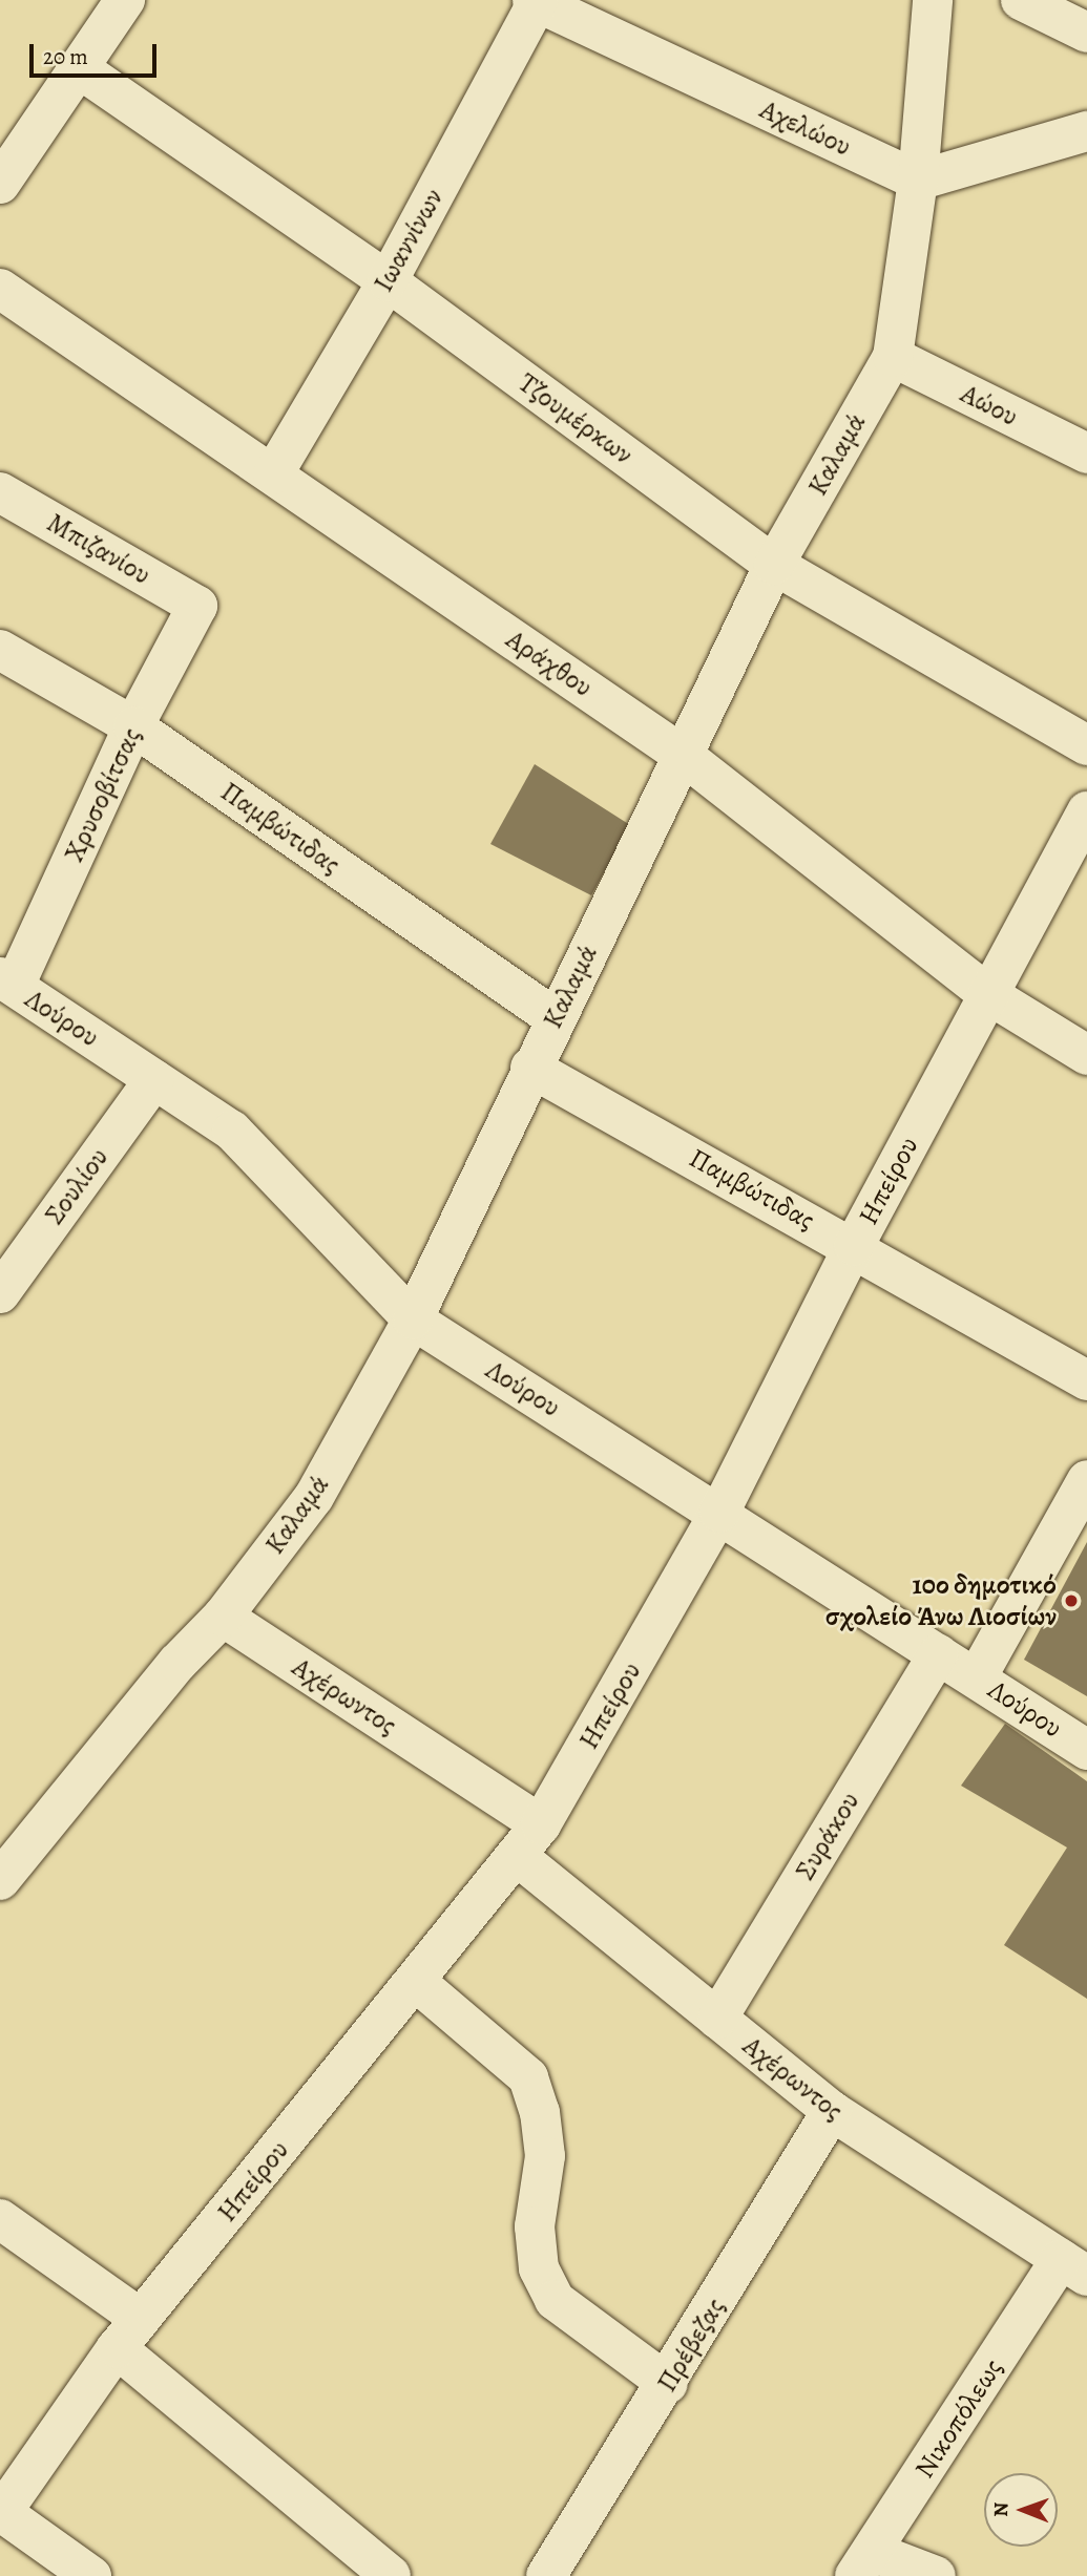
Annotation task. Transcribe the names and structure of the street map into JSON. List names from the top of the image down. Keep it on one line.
{"streets":{"street":["Αχελώου","Ιωαννίνων","Αώου","Τζουμέρκων","Καλαμά","Μπιζανίου","Αράχθου","Χρυσοβίτσας","Παμβώτιδας","Λούρου","Ηπείρου","Σουλίου","Αχέρωντος","Συράκου","Πρέβεζας","Νικοπόλεως"]},"crossings":[["Αχελώου","Ιωαννίνων"],["Αχελώου","Καλαμά"],["Ιωαννίνων","Τζουμέρκων"],["Ιωαννίνων","Αράχθου"],["Αώου","Καλαμά"],["Τζουμέρκων","Καλαμά"],["Καλαμά","Αράχθου"],["Καλαμά","Παμβώτιδας"],["Καλαμά","Λούρου"],["Καλαμά","Αχέρωντος"],["Μπιζανίου","Χρυσοβίτσας"],["Αράχθου","Ηπείρου"],["Χρυσοβίτσας","Παμβώτιδας"],["Χρυσοβίτσας","Λούρου"],["Παμβώτιδας","Ηπείρου"],["Λούρου","Ηπείρου"],["Λούρου","Σουλίου"],["Λούρου","Συράκου"],["Ηπείρου","Αχέρωντος"],["Αχέρωντος","Συράκου"],["Αχέρωντος","Πρέβεζας"],["Αχέρωντος","Νικοπόλεως"]],"places":["10ο δημοτικό σχολείο Άνω Λιοσίων"],"scale_bar":"20 m","north":"left"}
